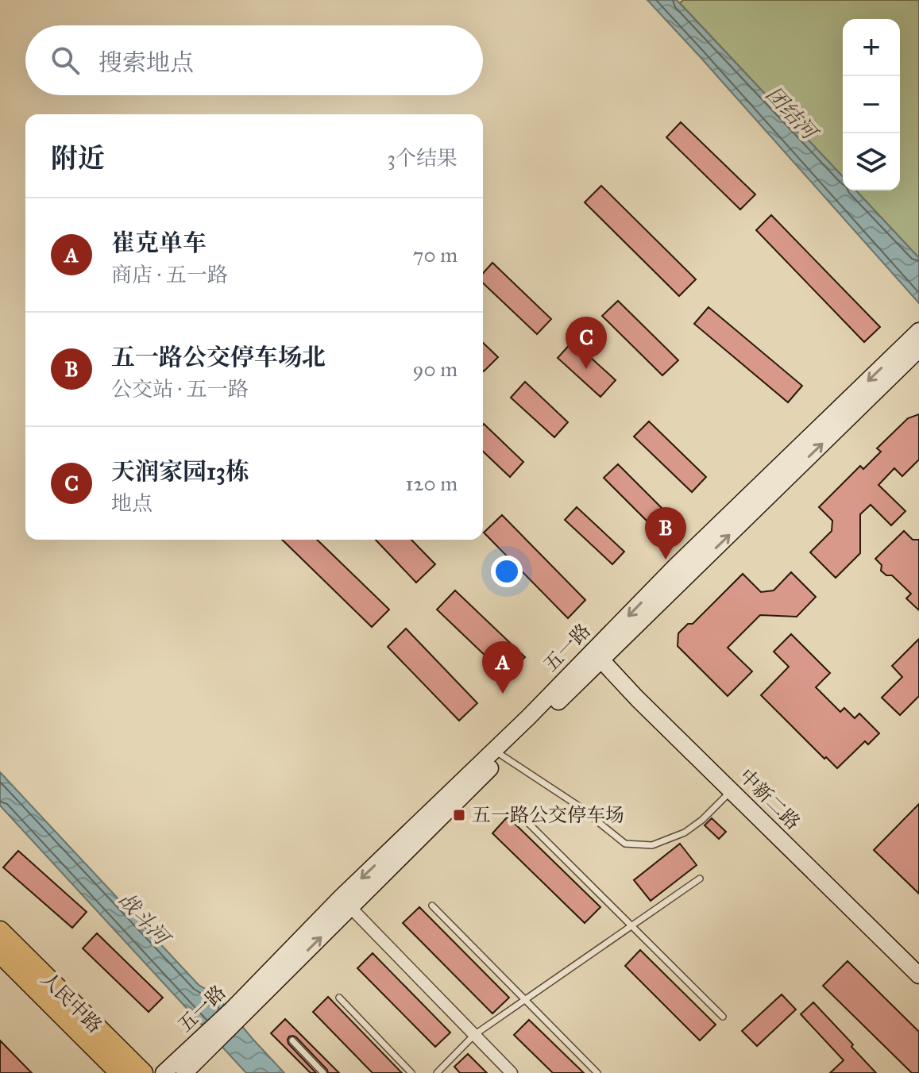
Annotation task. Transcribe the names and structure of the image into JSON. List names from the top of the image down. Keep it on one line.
{"streets":{"main road":["五一路","中新二路","人民中路"]},"crossings":[["五一路","中新二路"]],"water":["团结河","战斗河"],"places":{"transit":["五一路公交停车场"]},"page":{"map_buttons":["+","−"],"search":"搜索地点","heading":["附近","3个结果"],"list":[{"mark":"A","name":"崔克单车","note":"商店 · 五一路","value":"70 m"},{"mark":"B","name":"五一路公交停车场北","note":"公交站 · 五一路","value":"90 m"},{"mark":"C","name":"天润家园13栋","note":"地点","value":"120 m"}],"pins":["C","B","A"]}}
